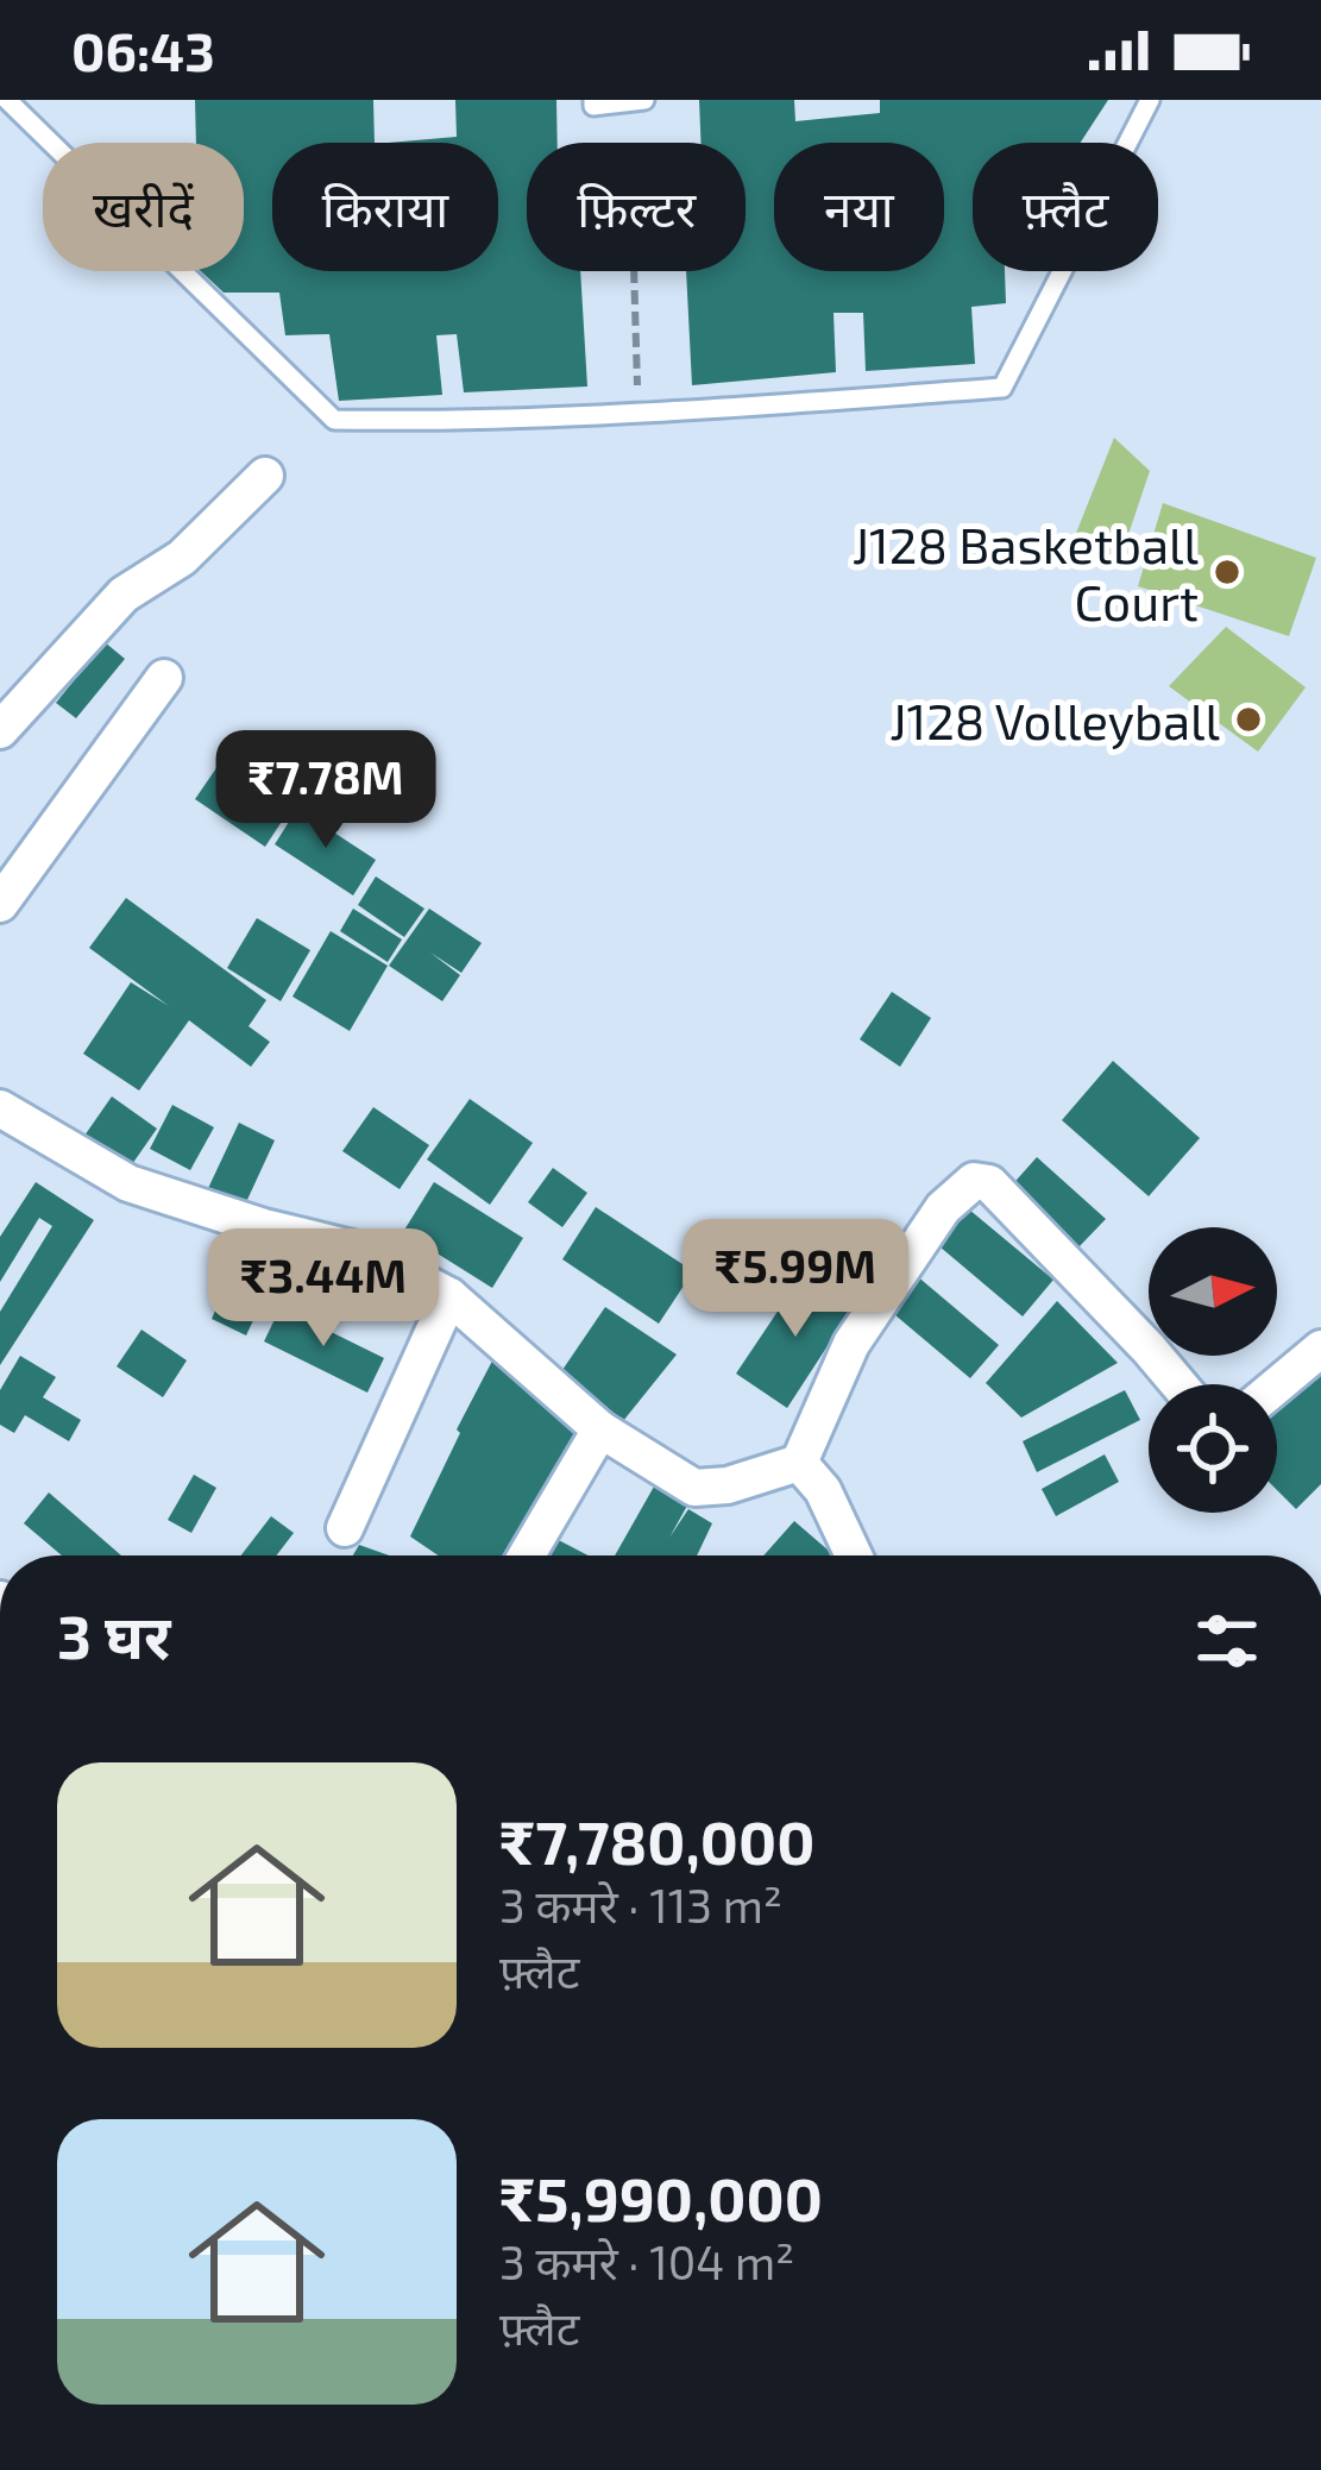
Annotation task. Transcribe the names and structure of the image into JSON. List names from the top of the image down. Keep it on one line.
{"places":["J128 Basketball Court","J128 Volleyball"],"north":"right","page":{"status":"06:43","chip":["खरीदें","किराया","फ़िल्टर","नया","फ़्लैट"],"price":["₹7.78M","₹5.99M","₹3.44M"],"heading":"3 घर","list":[{"name":"₹7,780,000","note":"3 कमरे · 113 m² · फ़्लैट"},{"name":"₹5,990,000","note":"3 कमरे · 104 m² · फ़्लैट"}]}}
